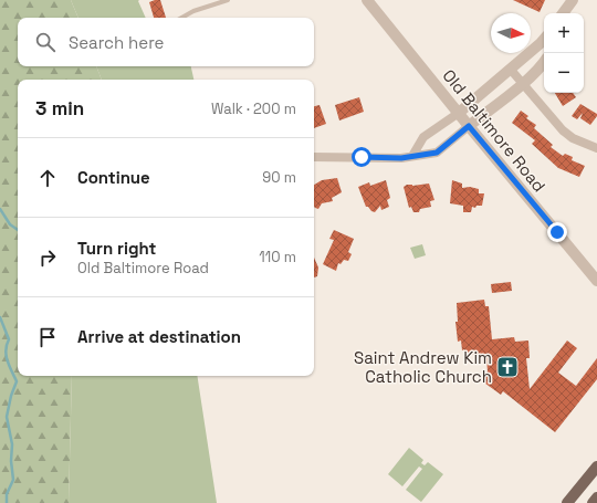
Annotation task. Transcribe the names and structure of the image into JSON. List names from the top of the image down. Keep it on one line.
{"streets":{"street":["Old Baltimore Road"]},"places":{"church":["Saint Andrew Kim Catholic Church"]},"north":"right","page":{"map_buttons":["+","−"],"search":"Search here","heading":["3 min","Walk · 200 m"],"list":[["Continue","90 m"],["Turn right","Old Baltimore Road","110 m"],"Arrive at destination"]}}
